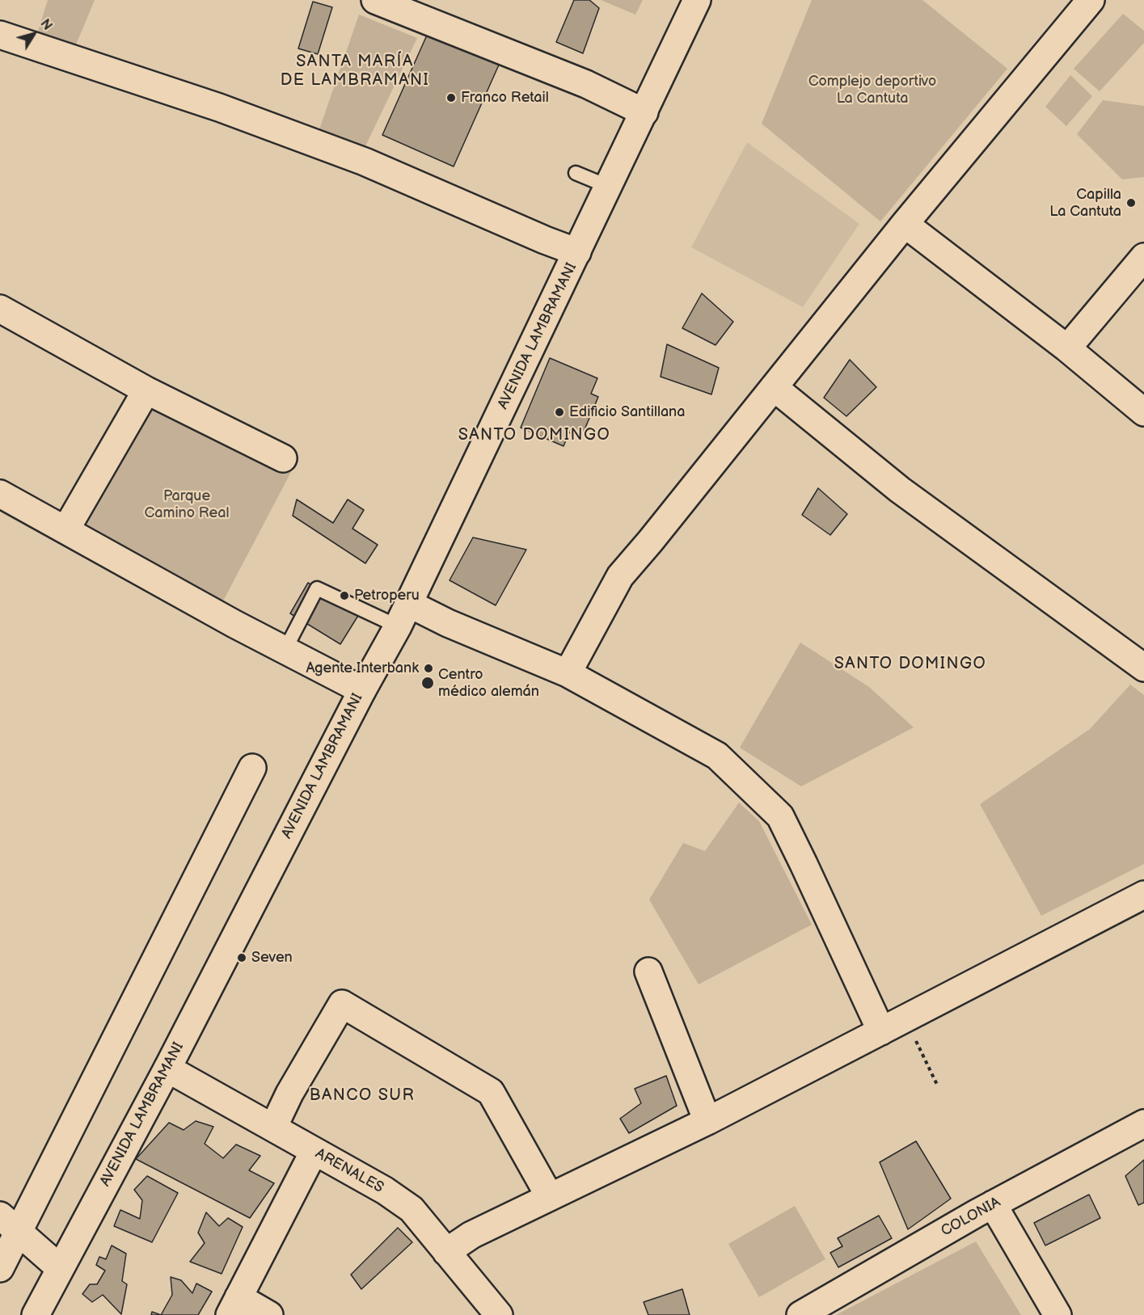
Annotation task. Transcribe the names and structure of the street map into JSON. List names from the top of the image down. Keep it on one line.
{"streets":{"street":["AVENIDA LAMBRAMANI","ARENALES","COLONIA"]},"crossings":[["AVENIDA LAMBRAMANI","ARENALES"]],"districts":["SANTA MARÍA DE LAMBRAMANI","SANTO DOMINGO","SANTO DOMINGO","BANCO SUR"],"parks":["Complejo deportivo La Cantuta","Parque Camino Real"],"places":["Franco Retail","Capilla La Cantuta","Edificio Santillana","Petroperu","Agente Interbank","Centro médico alemán","Seven"],"north":"top right"}
